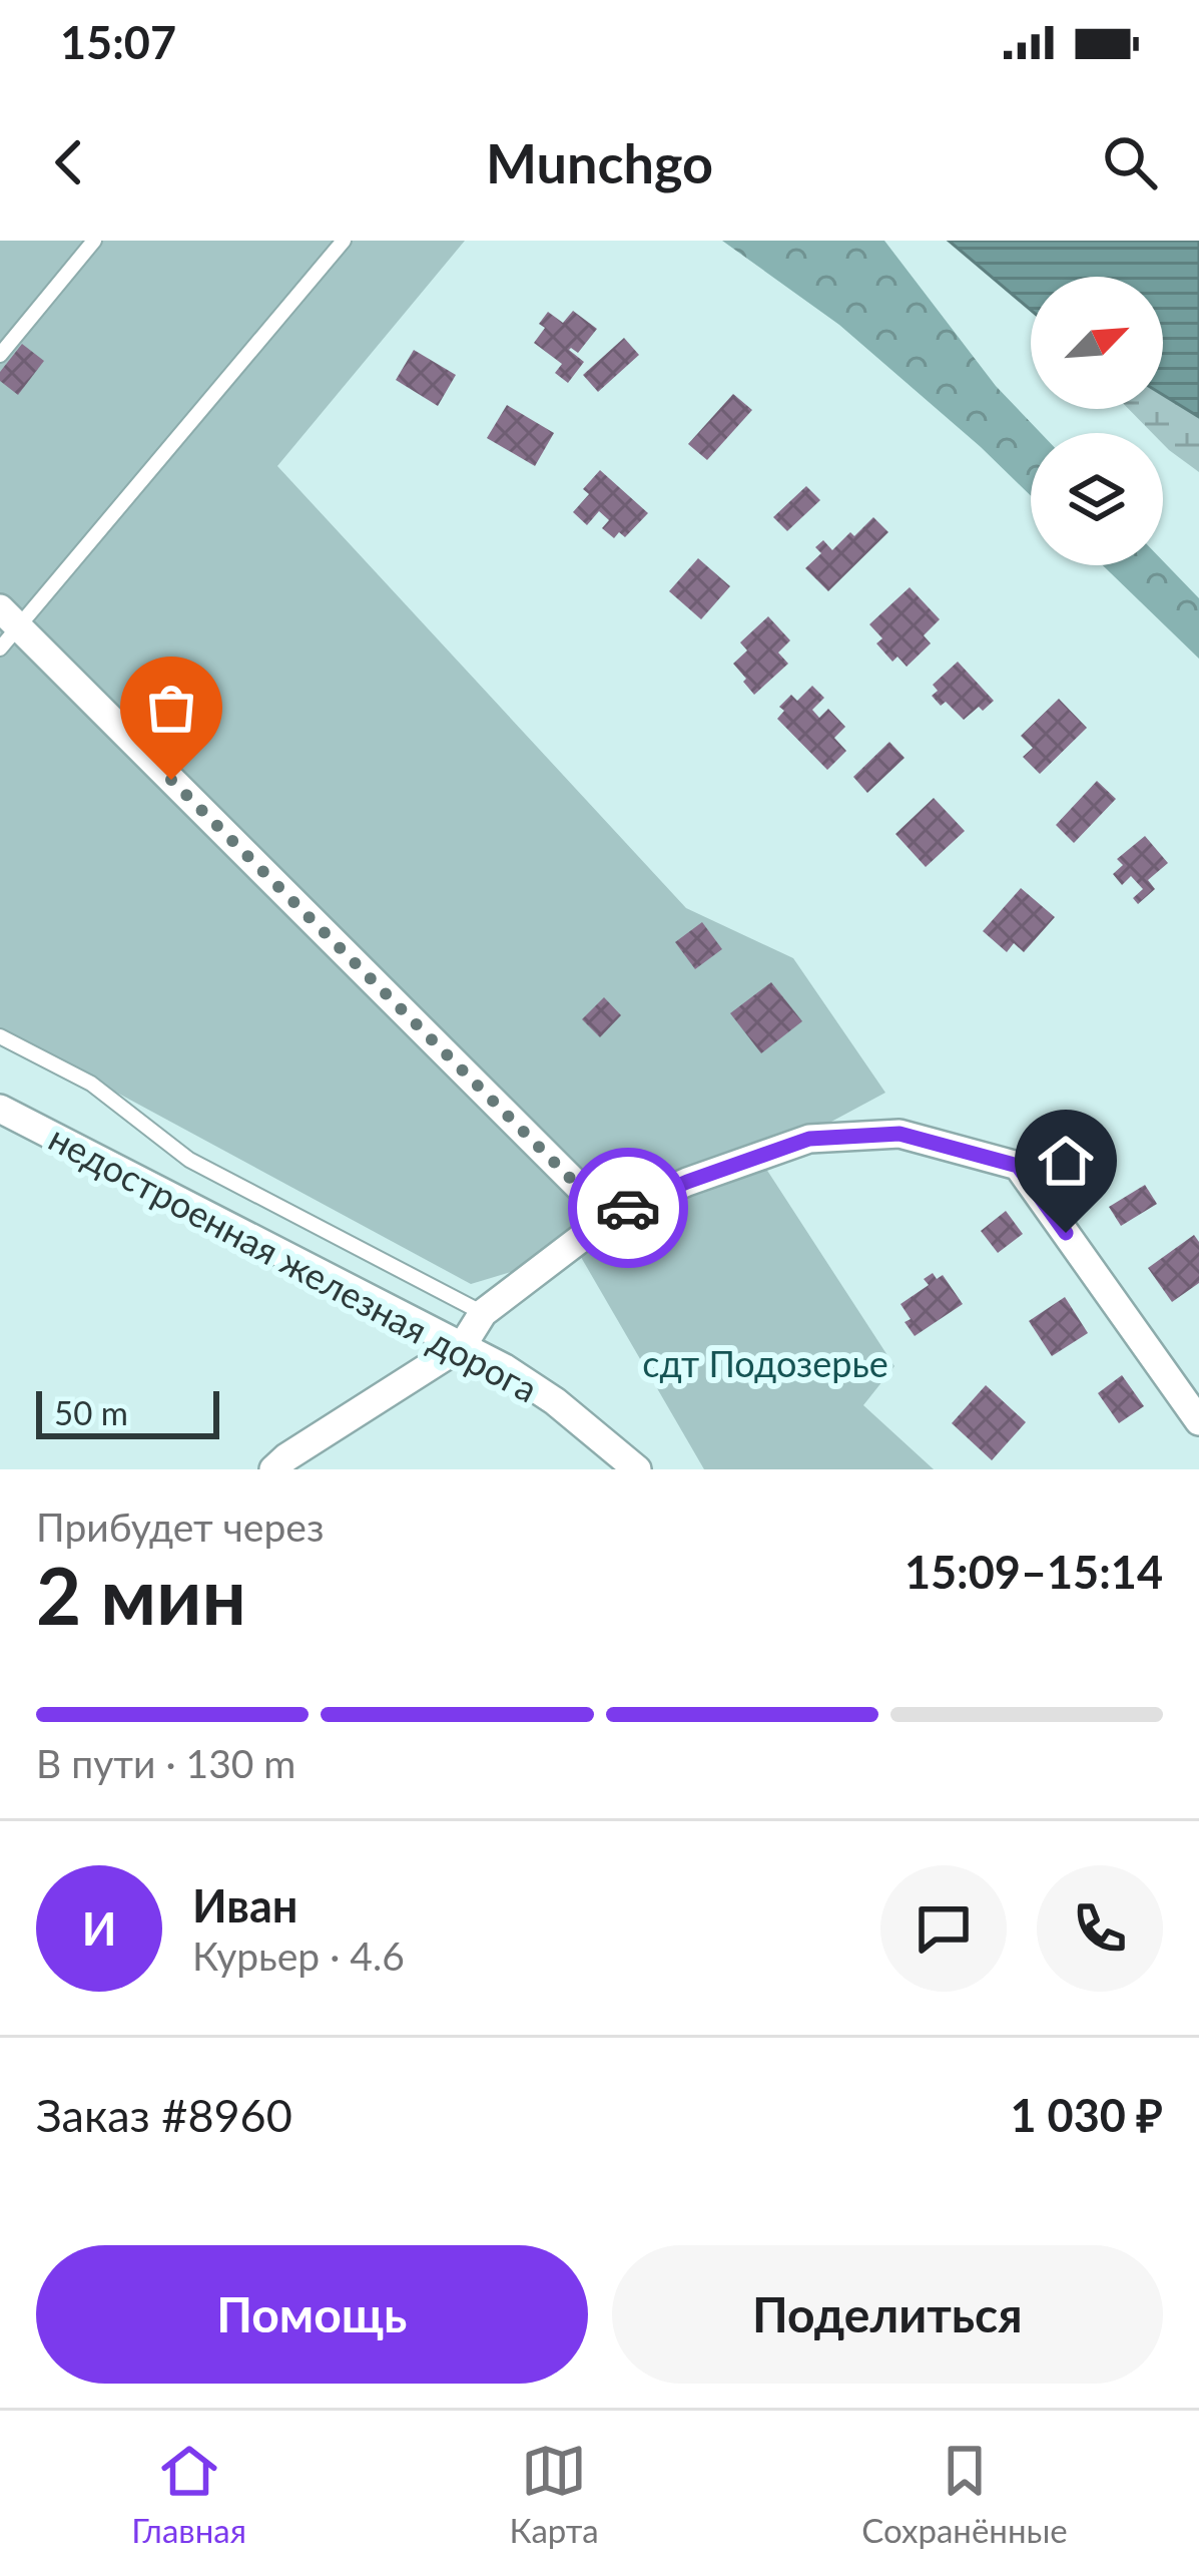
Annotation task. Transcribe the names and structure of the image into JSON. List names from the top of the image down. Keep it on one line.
{"streets":{"street":["недостроенная железная дорога"]},"parks":["сдт Подозерье"],"scale_bar":"50 m","north":"top right","page":{"status":"15:07","header":"Munchgo","scale":"50 m","heading":["2 мин","Прибудет через","15:09–15:14"],"panel":["Иван","Курьер · 4.6","Заказ #8960","1 030 ₽"],"bar":"В пути · 130 m","round":"И","buttons":["Помощь","Поделиться"],"tabs":["Главная","Карта","Сохранённые"]}}
